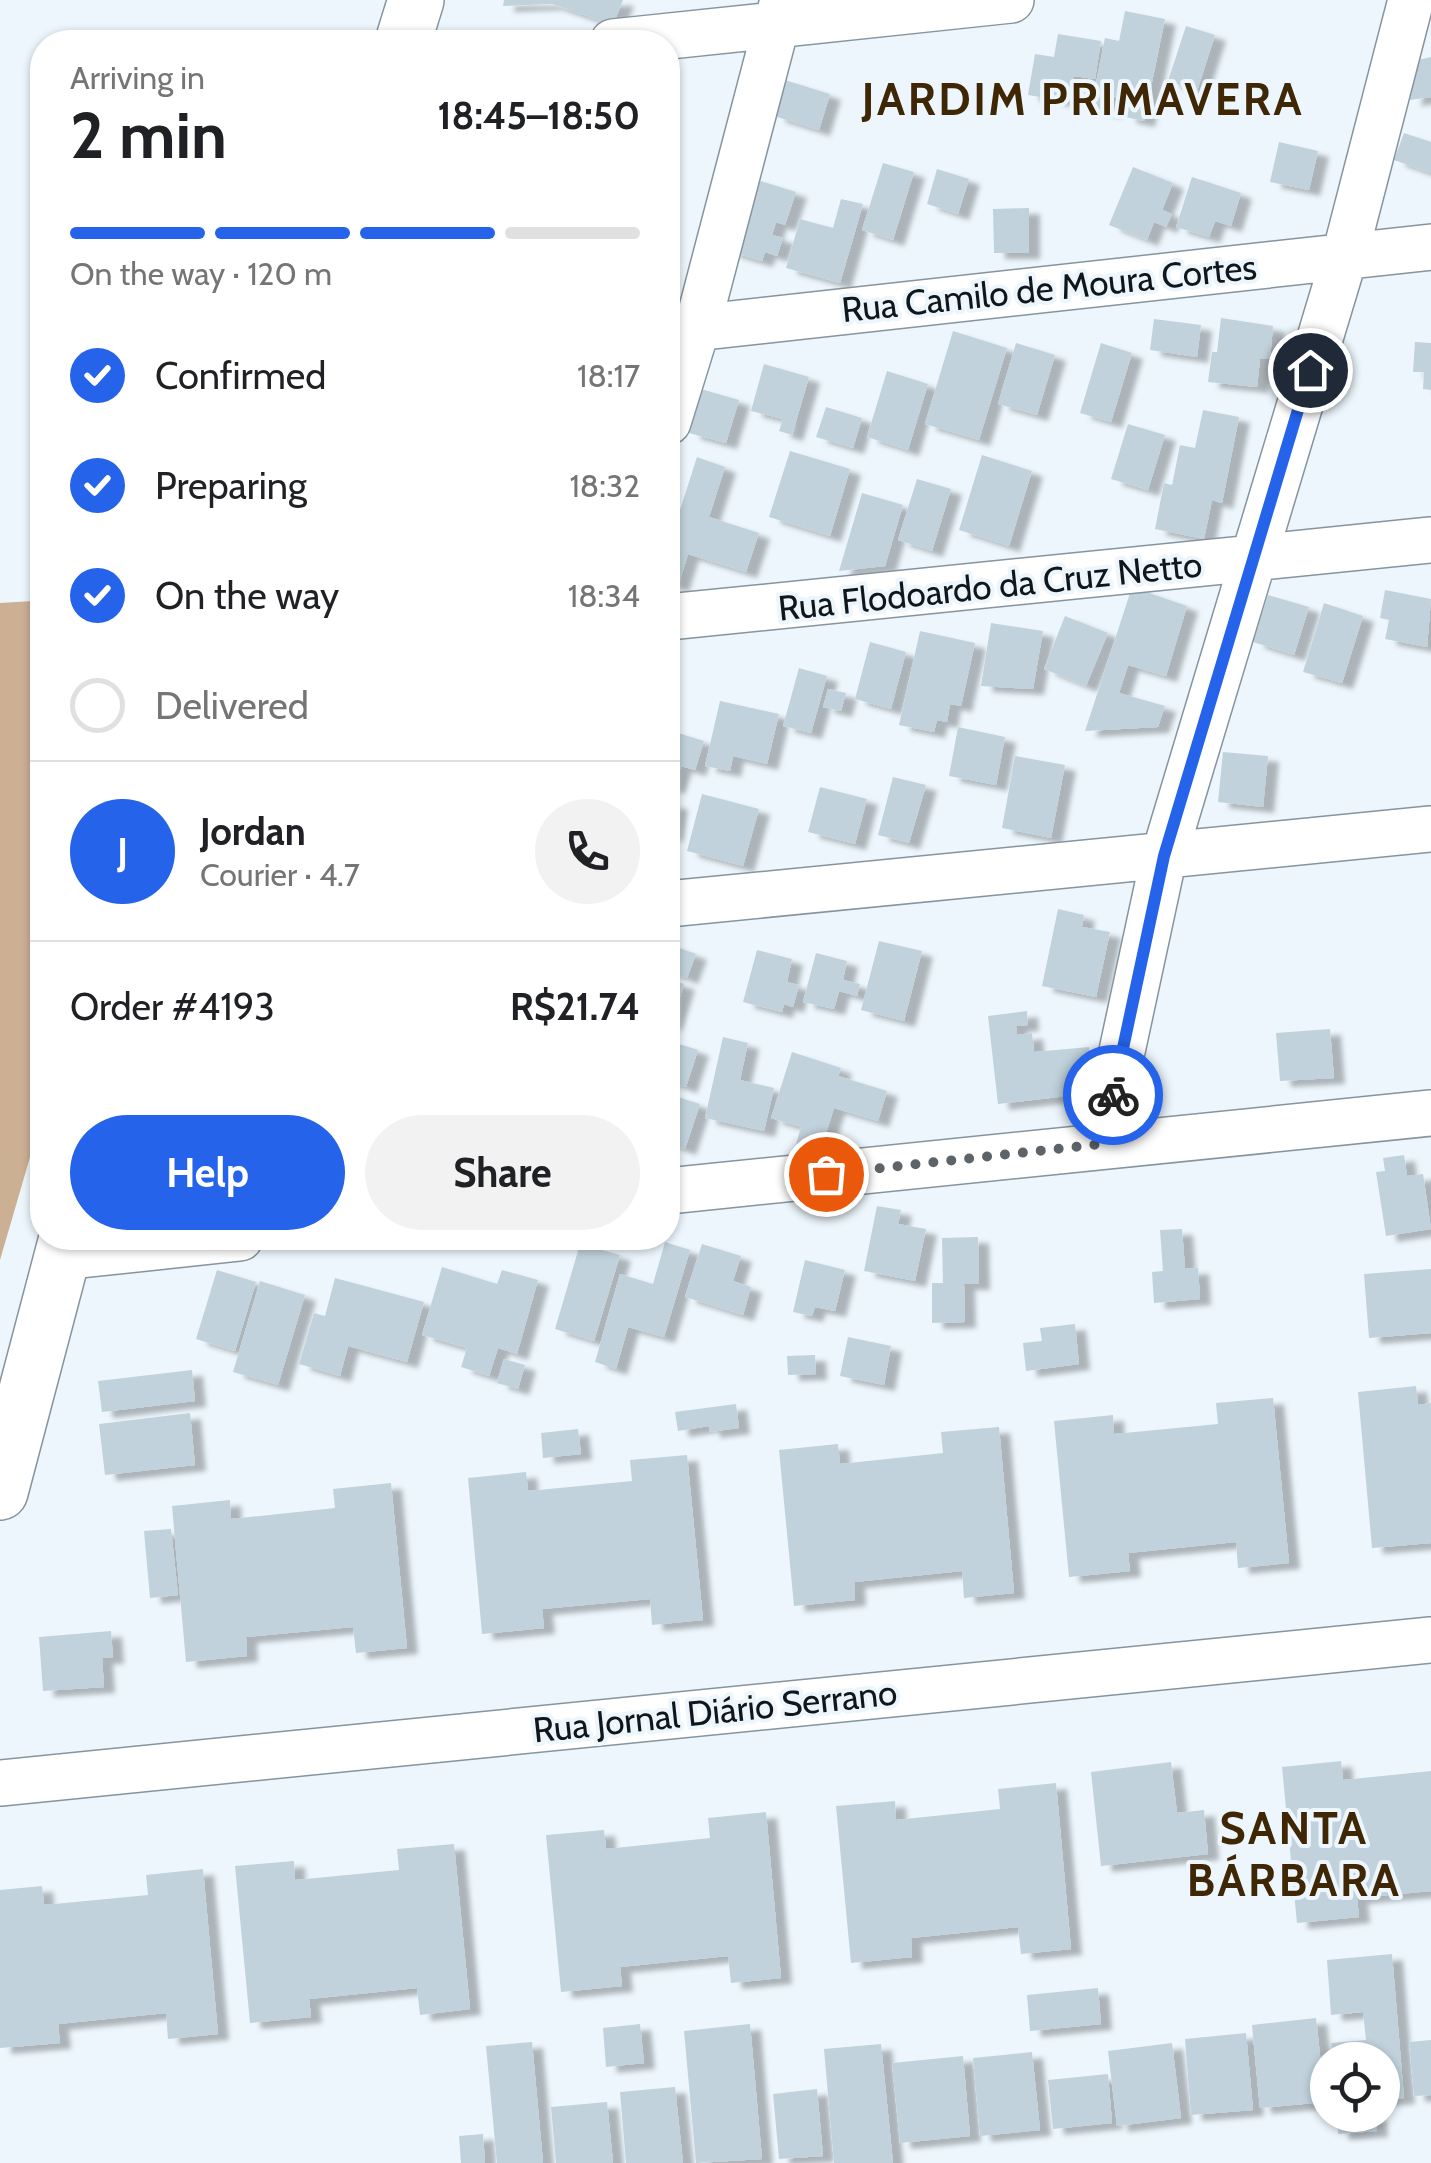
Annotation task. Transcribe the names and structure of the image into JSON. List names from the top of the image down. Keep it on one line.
{"streets":{"street":["Rua Camilo de Moura Cortes","Rua Flodoardo da Cruz Netto","Rua Jornal Diário Serrano"]},"districts":["JARDIM PRIMAVERA","SANTA BÁRBARA"],"page":{"heading":["2 min","Arriving in","18:45–18:50"],"panel":["Jordan","Courier · 4.7","Order #4193","R$21.74"],"bar":"On the way · 120 m","list":[["Confirmed","18:17"],["Preparing","18:32"],["On the way","18:34"],"Delivered"],"round":"J","buttons":["Help","Share"]}}
